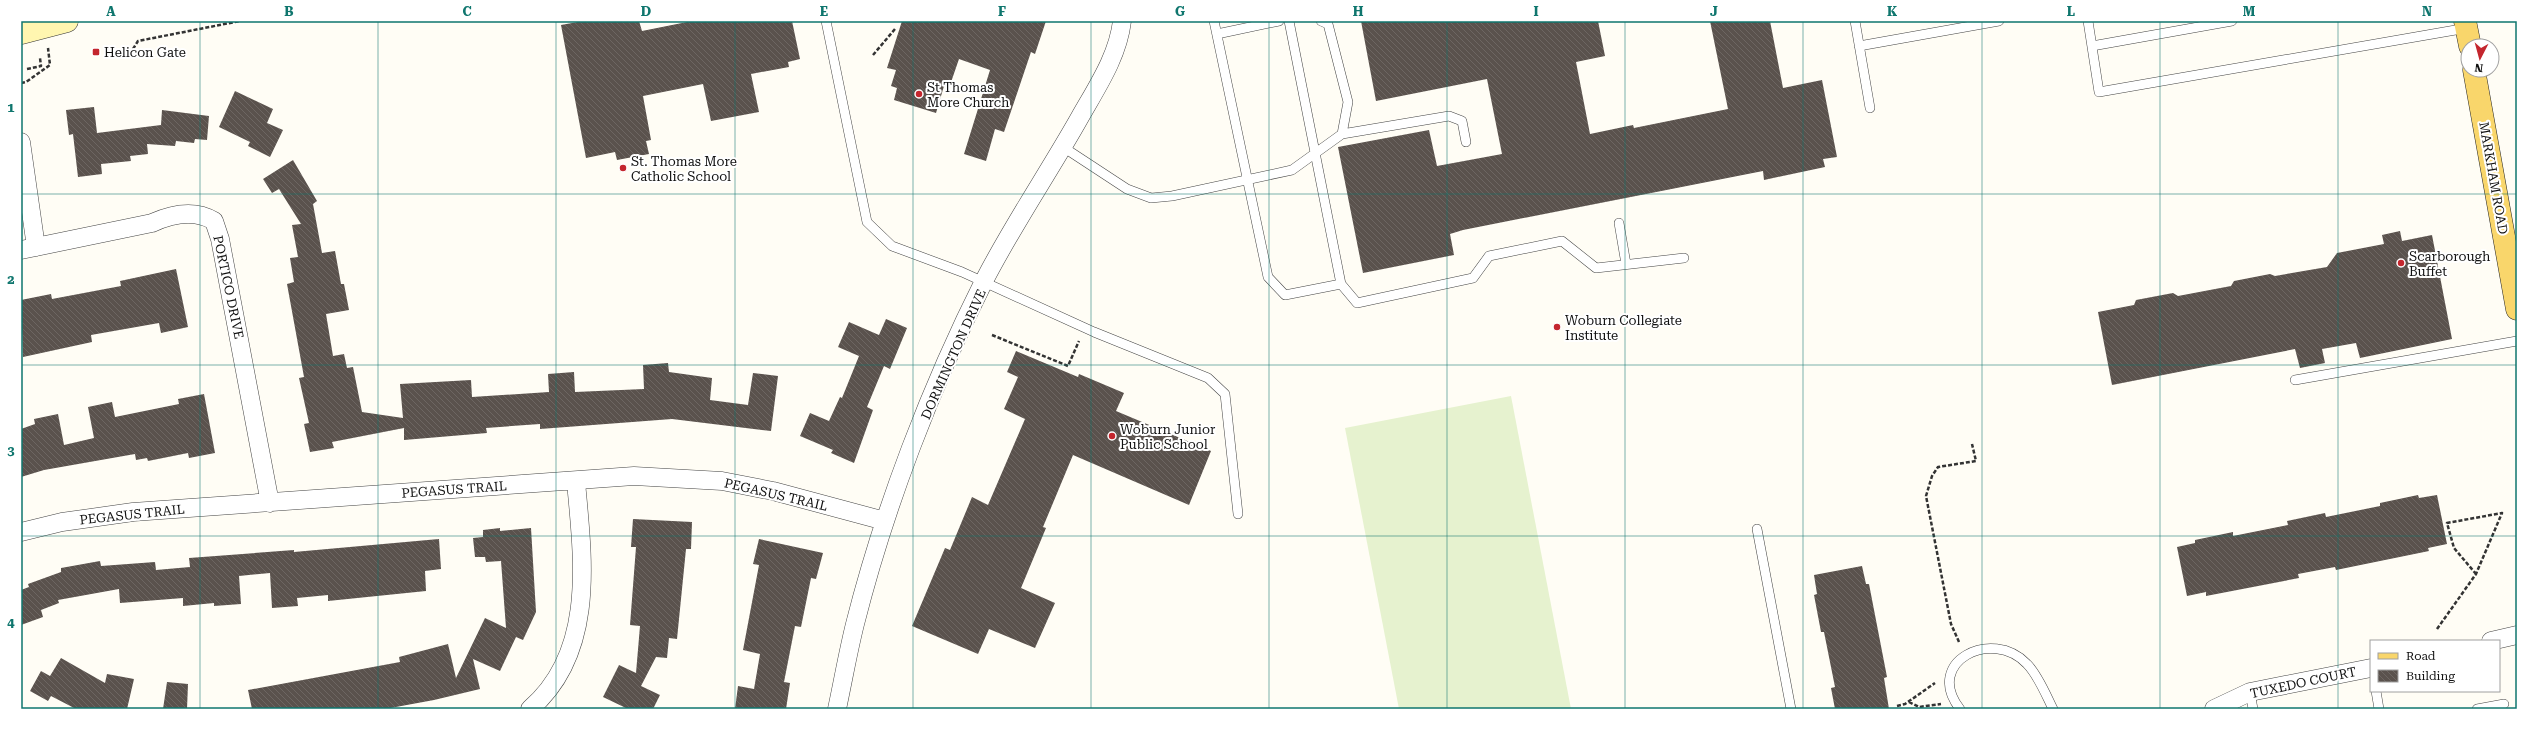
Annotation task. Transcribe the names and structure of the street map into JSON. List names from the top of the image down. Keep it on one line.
{"streets":{"main road":["MARKHAM ROAD"],"street":["PORTICO DRIVE","DORMINGTON DRIVE","PEGASUS TRAIL","TUXEDO COURT"]},"crossings":[["PORTICO DRIVE","PEGASUS TRAIL"],["DORMINGTON DRIVE","PEGASUS TRAIL"]],"places":{"transit":["Helicon Gate"],"other":["St Thomas More Church","St. Thomas More Catholic School","Scarborough Buffet","Woburn Collegiate Institute","Woburn Junior Public School"]},"legend":["Road","Building"],"north":"bottom","grid":{"columns":["A","B","C","D","E","F","G","H","I","J","K","L","M","N"],"rows":["1","2","3","4"]}}
